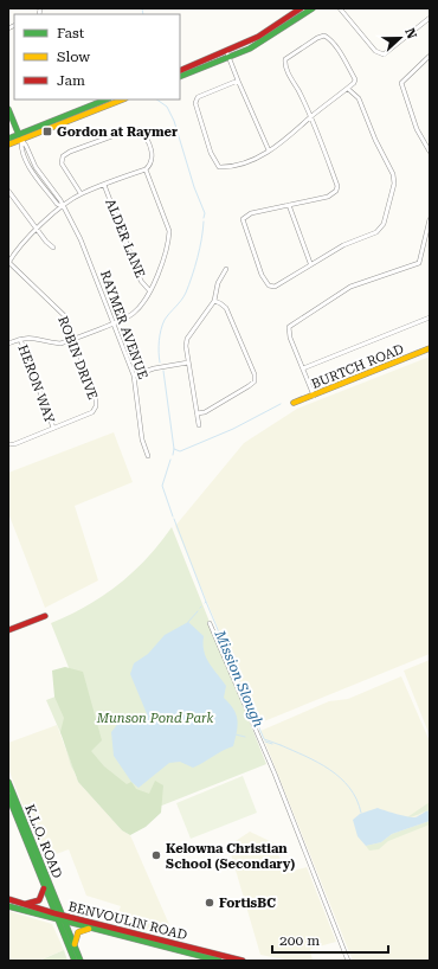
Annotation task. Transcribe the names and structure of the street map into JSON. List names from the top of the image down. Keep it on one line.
{"streets":{"main road":["RAYMER AVENUE","BURTCH ROAD","K.L.O. ROAD","BENVOULIN ROAD"],"street":["ALDER LANE","ROBIN DRIVE","HERON WAY"]},"crossings":[["ROBIN DRIVE","HERON WAY"],["K.L.O. ROAD","BENVOULIN ROAD"]],"water":["Mission Slough"],"parks":["Munson Pond Park"],"places":{"transit":["Gordon at Raymer"],"other":["Kelowna Christian School (Secondary)","FortisBC"]},"legend":["Fast","Slow","Jam"],"scale_bar":"200 m","north":"right"}
